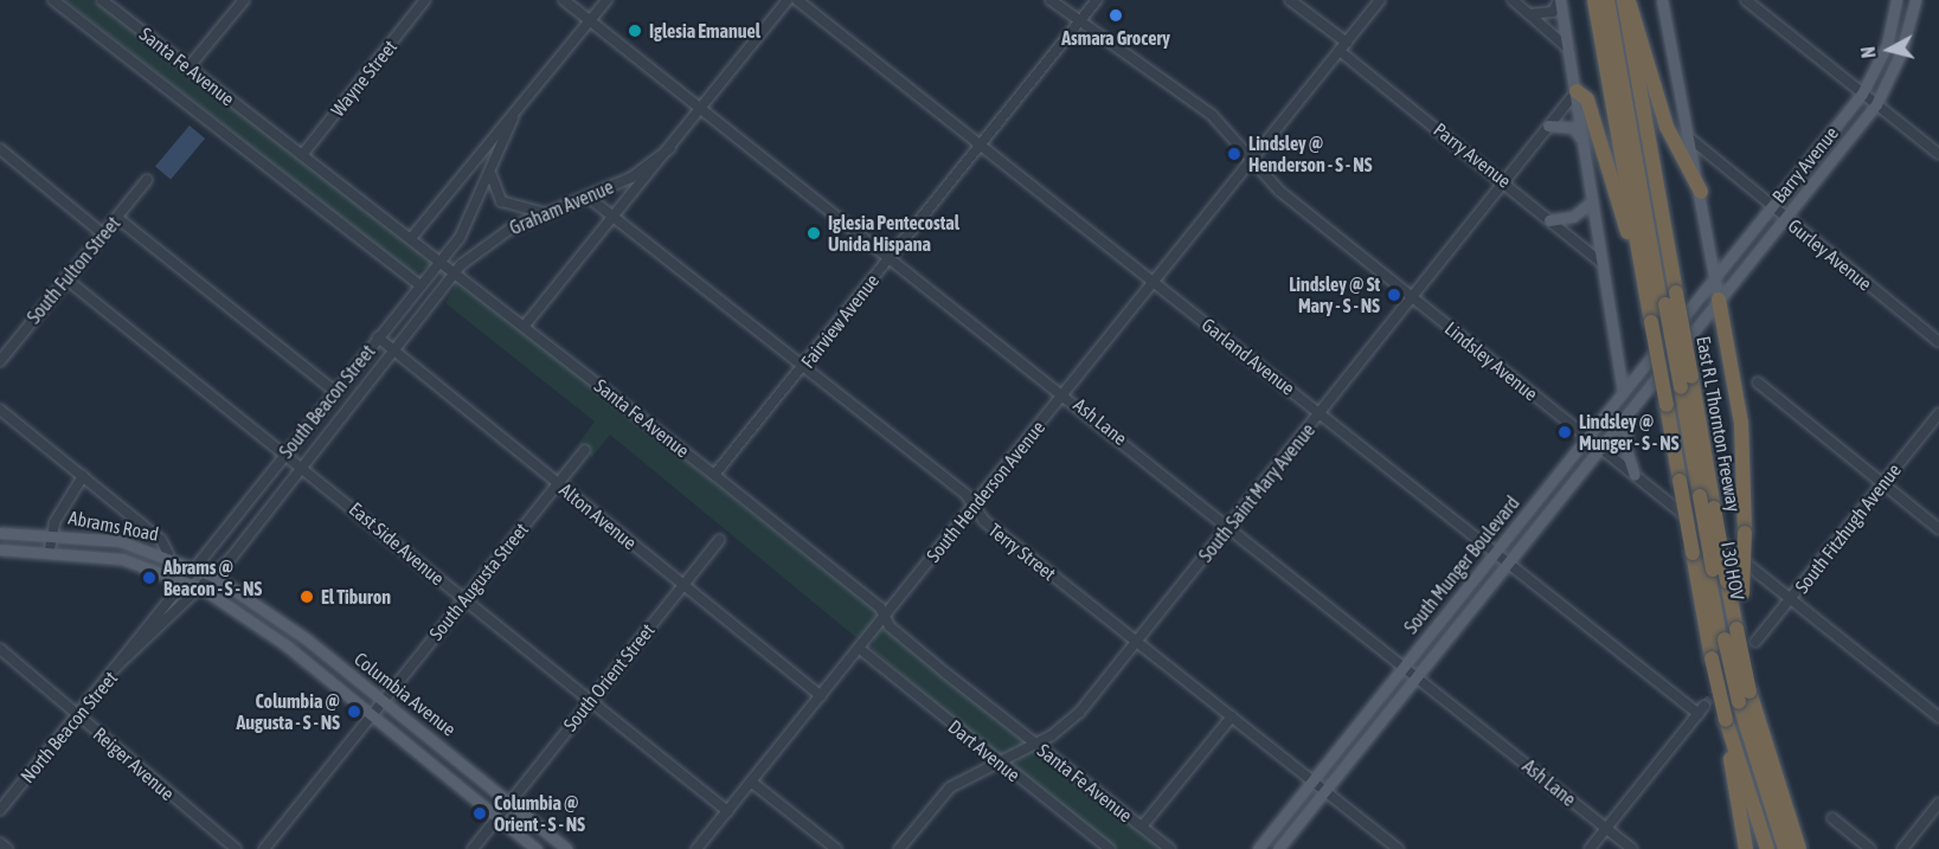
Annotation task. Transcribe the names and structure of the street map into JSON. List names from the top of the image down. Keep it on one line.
{"streets":{"highway":["East R L Thornton Freeway","I 30 HOV"],"main road":["Barry Avenue","Abrams Road","South Munger Boulevard","Columbia Avenue"],"street":["Santa Fe Avenue","Wayne Street","Parry Avenue","Graham Avenue","Gurley Avenue","South Fulton Street","Fairview Avenue","Garland Avenue","Lindsley Avenue","South Beacon Street","Ash Lane","South Henderson Avenue","South Saint Mary Avenue","Alton Avenue","South Fitzhugh Avenue","East Side Avenue","Terry Street","South Augusta Street","South Orient Street","North Beacon Street","Dart Avenue","Reiger Avenue"]},"crossings":[["Santa Fe Avenue","Wayne Street"],["Santa Fe Avenue","Graham Avenue"],["Santa Fe Avenue","Fairview Avenue"],["Santa Fe Avenue","South Beacon Street"],["Santa Fe Avenue","South Henderson Avenue"],["Santa Fe Avenue","South Saint Mary Avenue"],["Parry Avenue","South Henderson Avenue"],["Parry Avenue","South Saint Mary Avenue"],["Barry Avenue","Gurley Avenue"],["Barry Avenue","South Munger Boulevard"],["Graham Avenue","South Beacon Street"],["Graham Avenue","Ash Lane"],["Graham Avenue","Terry Street"],["Gurley Avenue","South Munger Boulevard"],["South Fulton Street","East Side Avenue"],["Fairview Avenue","Garland Avenue"],["Fairview Avenue","Lindsley Avenue"],["Fairview Avenue","Ash Lane"],["Fairview Avenue","Terry Street"],["Garland Avenue","Ash Lane"],["Garland Avenue","South Henderson Avenue"],["Garland Avenue","South Saint Mary Avenue"],["Garland Avenue","South Munger Boulevard"],["Lindsley Avenue","South Henderson Avenue"],["Lindsley Avenue","South Saint Mary Avenue"],["Lindsley Avenue","South Fitzhugh Avenue"],["Lindsley Avenue","South Munger Boulevard"],["South Beacon Street","Ash Lane"],["South Beacon Street","Alton Avenue"],["South Beacon Street","Abrams Road"],["South Beacon Street","East Side Avenue"],["South Beacon Street","Columbia Avenue"],["South Beacon Street","North Beacon Street"],["Ash Lane","South Henderson Avenue"],["Ash Lane","South Saint Mary Avenue"],["Ash Lane","South Munger Boulevard"],["East R L Thornton Freeway","I 30 HOV"],["South Henderson Avenue","Alton Avenue"],["South Henderson Avenue","East Side Avenue"],["South Henderson Avenue","Terry Street"],["South Henderson Avenue","Dart Avenue"],["South Saint Mary Avenue","Terry Street"],["South Saint Mary Avenue","Dart Avenue"],["Alton Avenue","South Augusta Street"],["Alton Avenue","South Orient Street"],["Abrams Road","Columbia Avenue"],["Abrams Road","North Beacon Street"],["East Side Avenue","South Augusta Street"],["East Side Avenue","South Orient Street"],["Terry Street","South Munger Boulevard"],["South Augusta Street","Columbia Avenue"],["South Orient Street","Columbia Avenue"],["Columbia Avenue","North Beacon Street"],["North Beacon Street","Reiger Avenue"]],"places":["Asmara Grocery","Iglesia Emanuel","Lindsley @ Henderson - S - NS","Iglesia Pentecostal Unida Hispana","Lindsley @ St Mary - S - NS","Lindsley @ Munger - S - NS","Abrams @ Beacon - S - NS","El Tiburon","Columbia @ Augusta - S - NS","Columbia @ Orient - S - NS"],"north":"left"}
